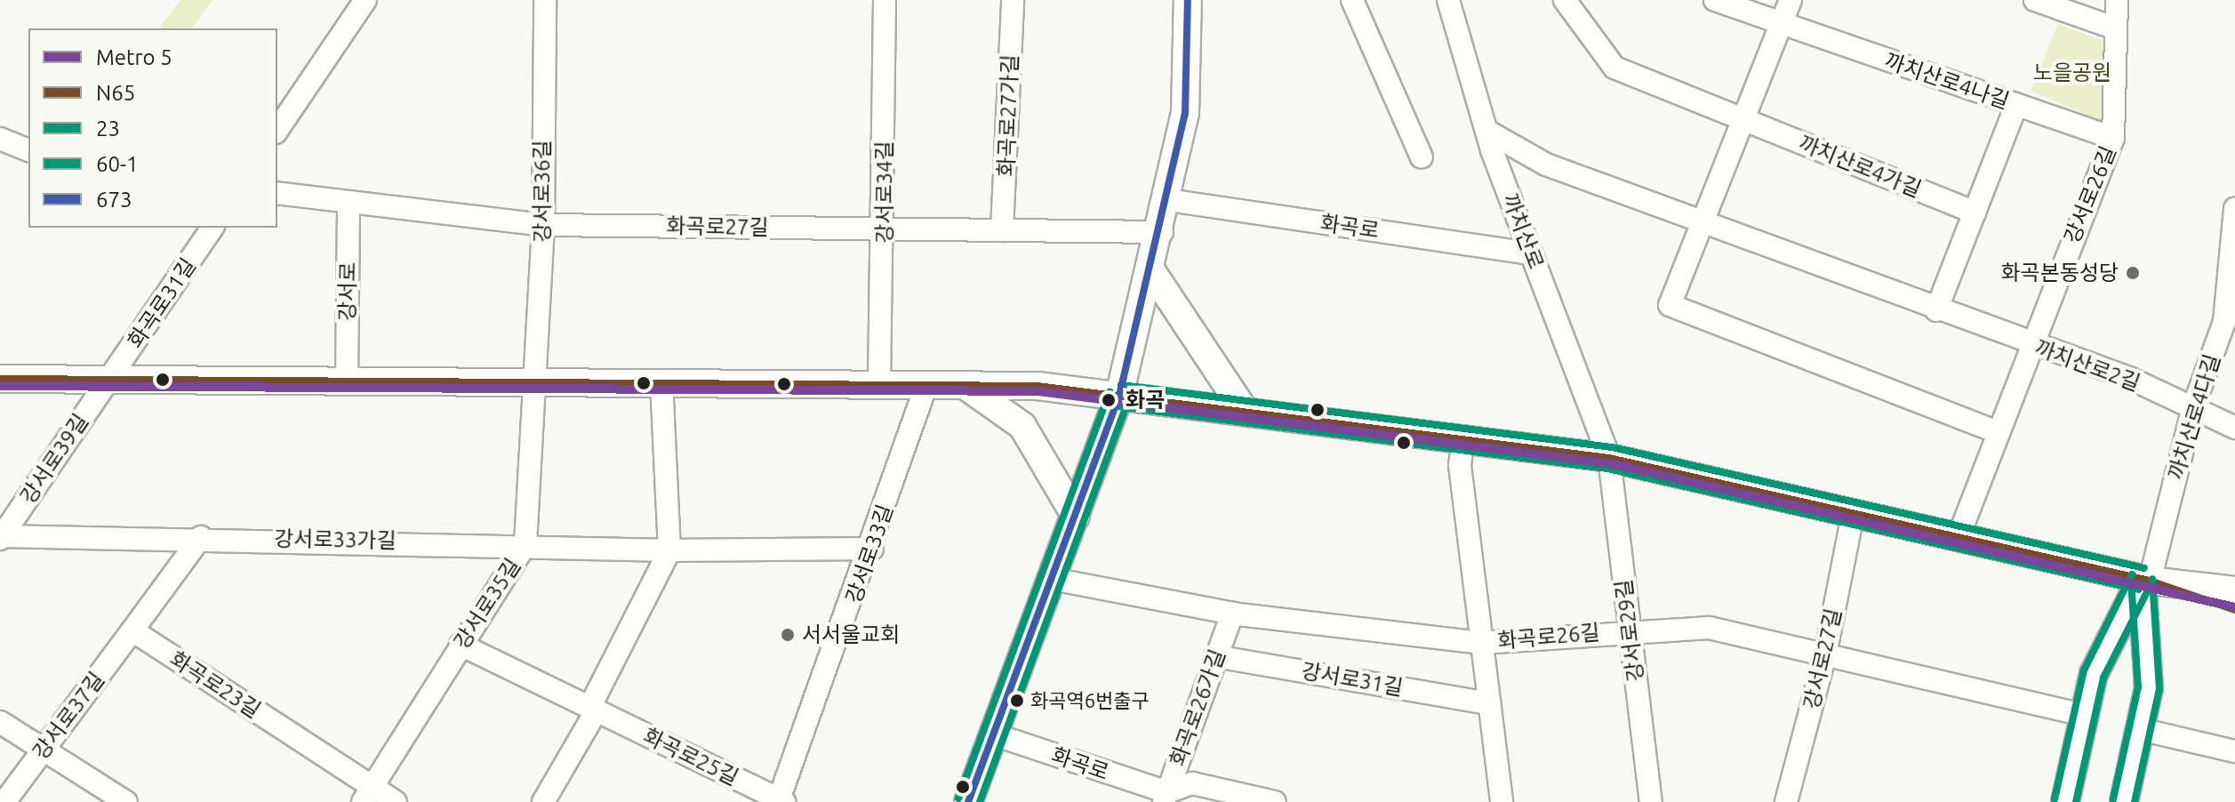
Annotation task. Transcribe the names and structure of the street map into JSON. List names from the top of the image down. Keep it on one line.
{"streets":{"street":["까치산로4나길","화곡로27가길","까치산로4가길","강서로36길","강서로34길","강서로26길","화곡로27길","화곡로","까치산로","강서로","화곡로31길","까치산로2길","까치산로4다길","강서로39길","강서로33가길","강서로33길","강서로35길","강서로29길","화곡로26길","강서로27길","강서로31길","화곡로23길","화곡로26가길","강서로37길","화곡로25길"]},"crossings":[["까치산로4나길","강서로26길"],["화곡로27가길","화곡로27길"],["강서로36길","화곡로27길"],["강서로36길","강서로35길"],["강서로34길","화곡로27길"],["강서로26길","까치산로2길"],["화곡로27길","강서로"],["화곡로","까치산로"],["화곡로","화곡로26가길"],["까치산로","까치산로2길"],["까치산로","강서로29길"],["화곡로31길","강서로39길"],["까치산로2길","까치산로4다길"],["강서로39길","강서로33가길"],["강서로33가길","강서로33길"],["강서로33가길","강서로35길"],["강서로33길","화곡로25길"],["강서로35길","화곡로23길"],["강서로35길","화곡로25길"],["강서로29길","화곡로26길"],["화곡로26길","강서로27길"],["화곡로26길","화곡로26가길"],["강서로31길","화곡로26가길"],["화곡로23길","강서로37길"]],"parks":["노을공원"],"places":["화곡본동성당","화곡","서서울교회","화곡역6번출구"],"lines":["transit line 673","transit line N65","transit line 60-1","metro line 5","transit line 23"],"legend":["Metro 5","N65","23","60-1","673"]}
